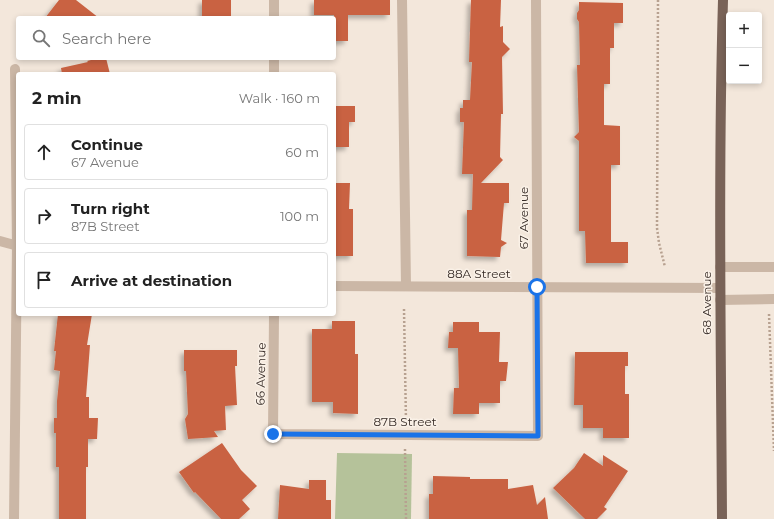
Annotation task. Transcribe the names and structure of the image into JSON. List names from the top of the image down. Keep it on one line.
{"streets":{"main road":["68 Avenue"],"street":["67 Avenue","88A Street","66 Avenue","87B Street"]},"crossings":[["67 Avenue","88A Street"],["67 Avenue","87B Street"],["88A Street","68 Avenue"],["66 Avenue","87B Street"]],"page":{"map_buttons":["+","−"],"search":"Search here","heading":["2 min","Walk · 160 m"],"list":[["Continue","67 Avenue","60 m"],["Turn right","87B Street","100 m"],"Arrive at destination"]}}
